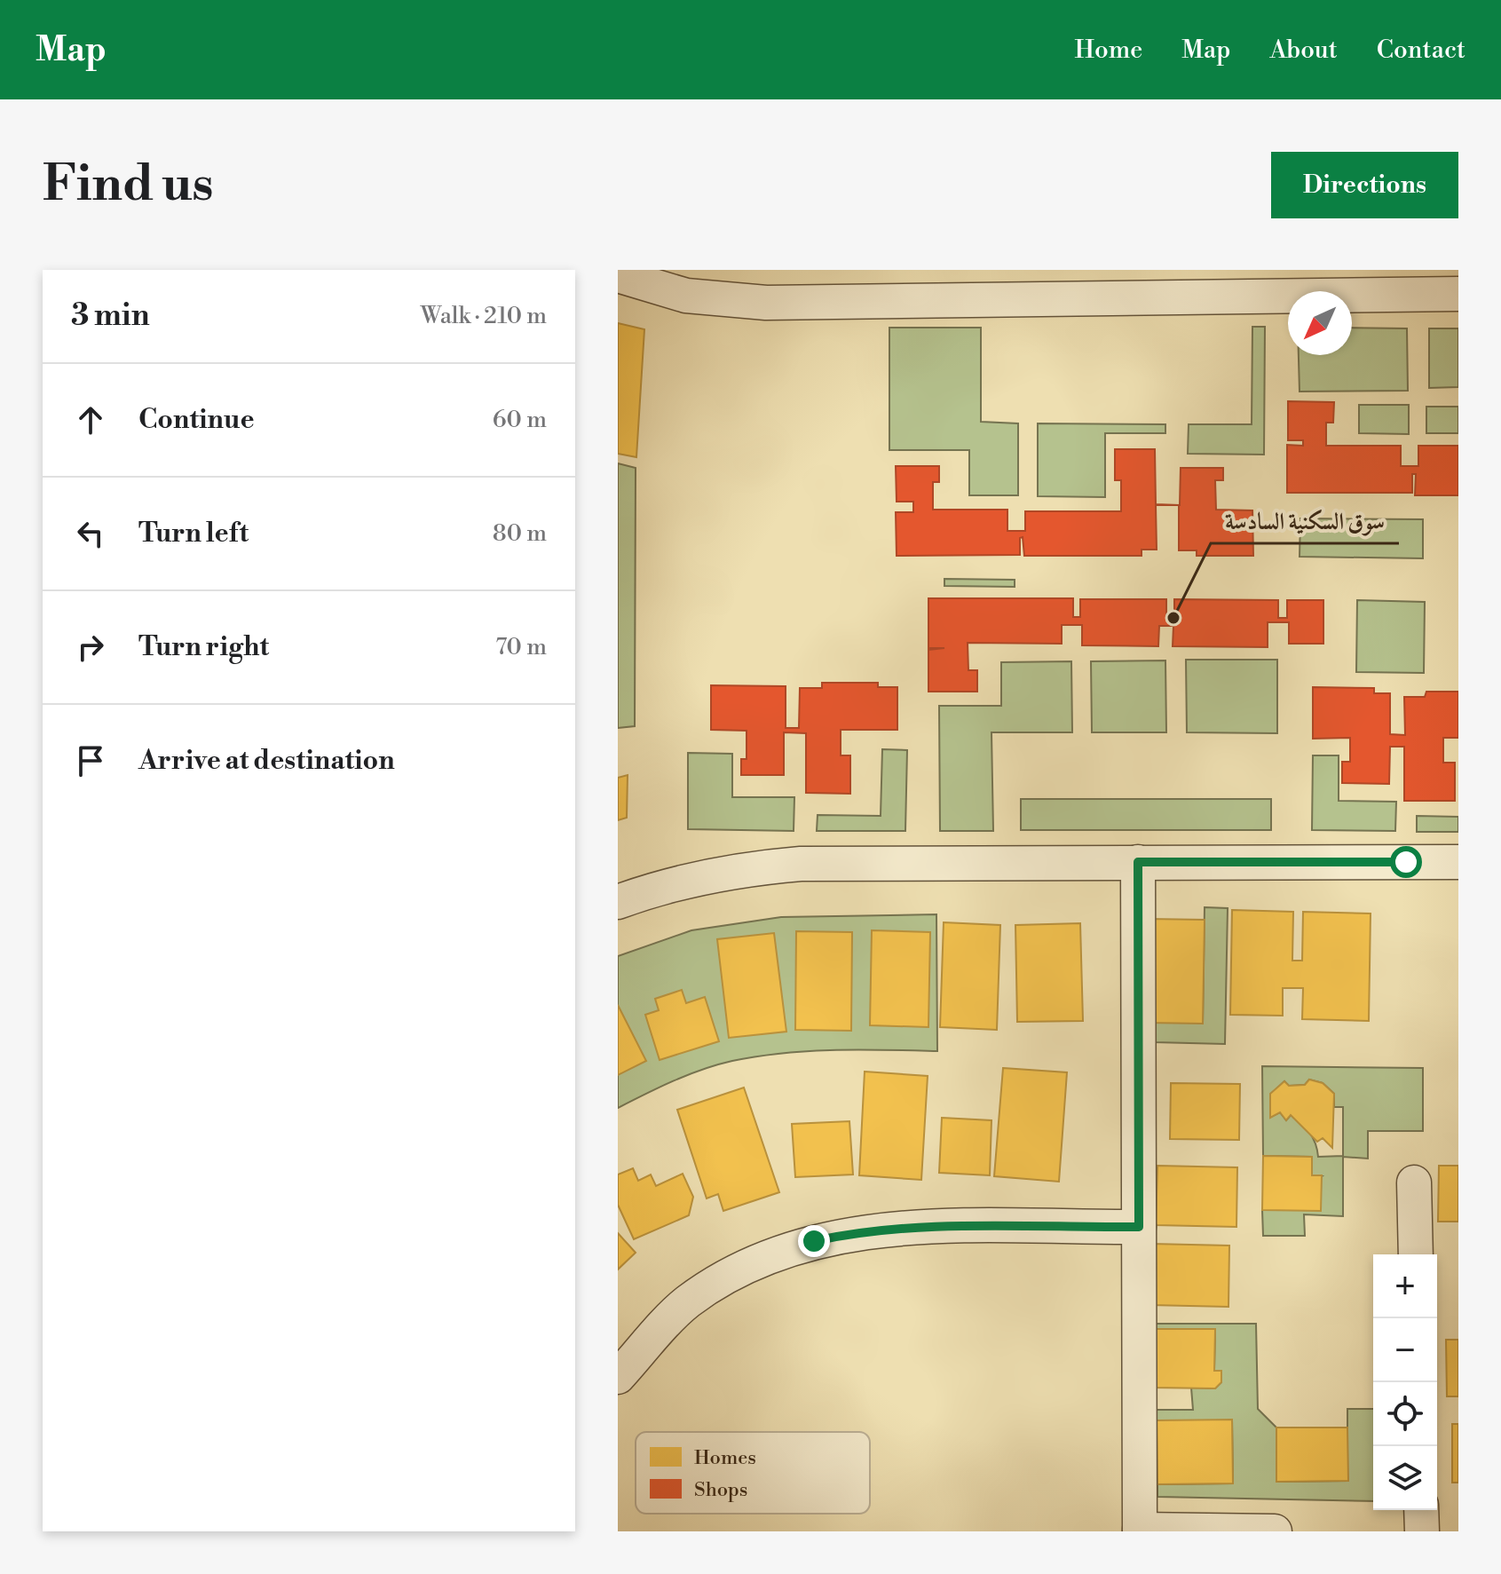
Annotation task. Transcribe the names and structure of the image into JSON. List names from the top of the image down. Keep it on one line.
{"places":["سوق السكنية السادسة"],"legend":["Homes","Shops"],"north":"bottom left","page":{"header":"Map","nav":["Home","Map","About","Contact"],"buttons":"Directions","title":"Find us","heading":["3 min","Walk · 210 m"],"list":[["Continue","60 m"],["Turn left","80 m"],["Turn right","70 m"],"Arrive at destination"],"map_buttons":["+","−"]}}
